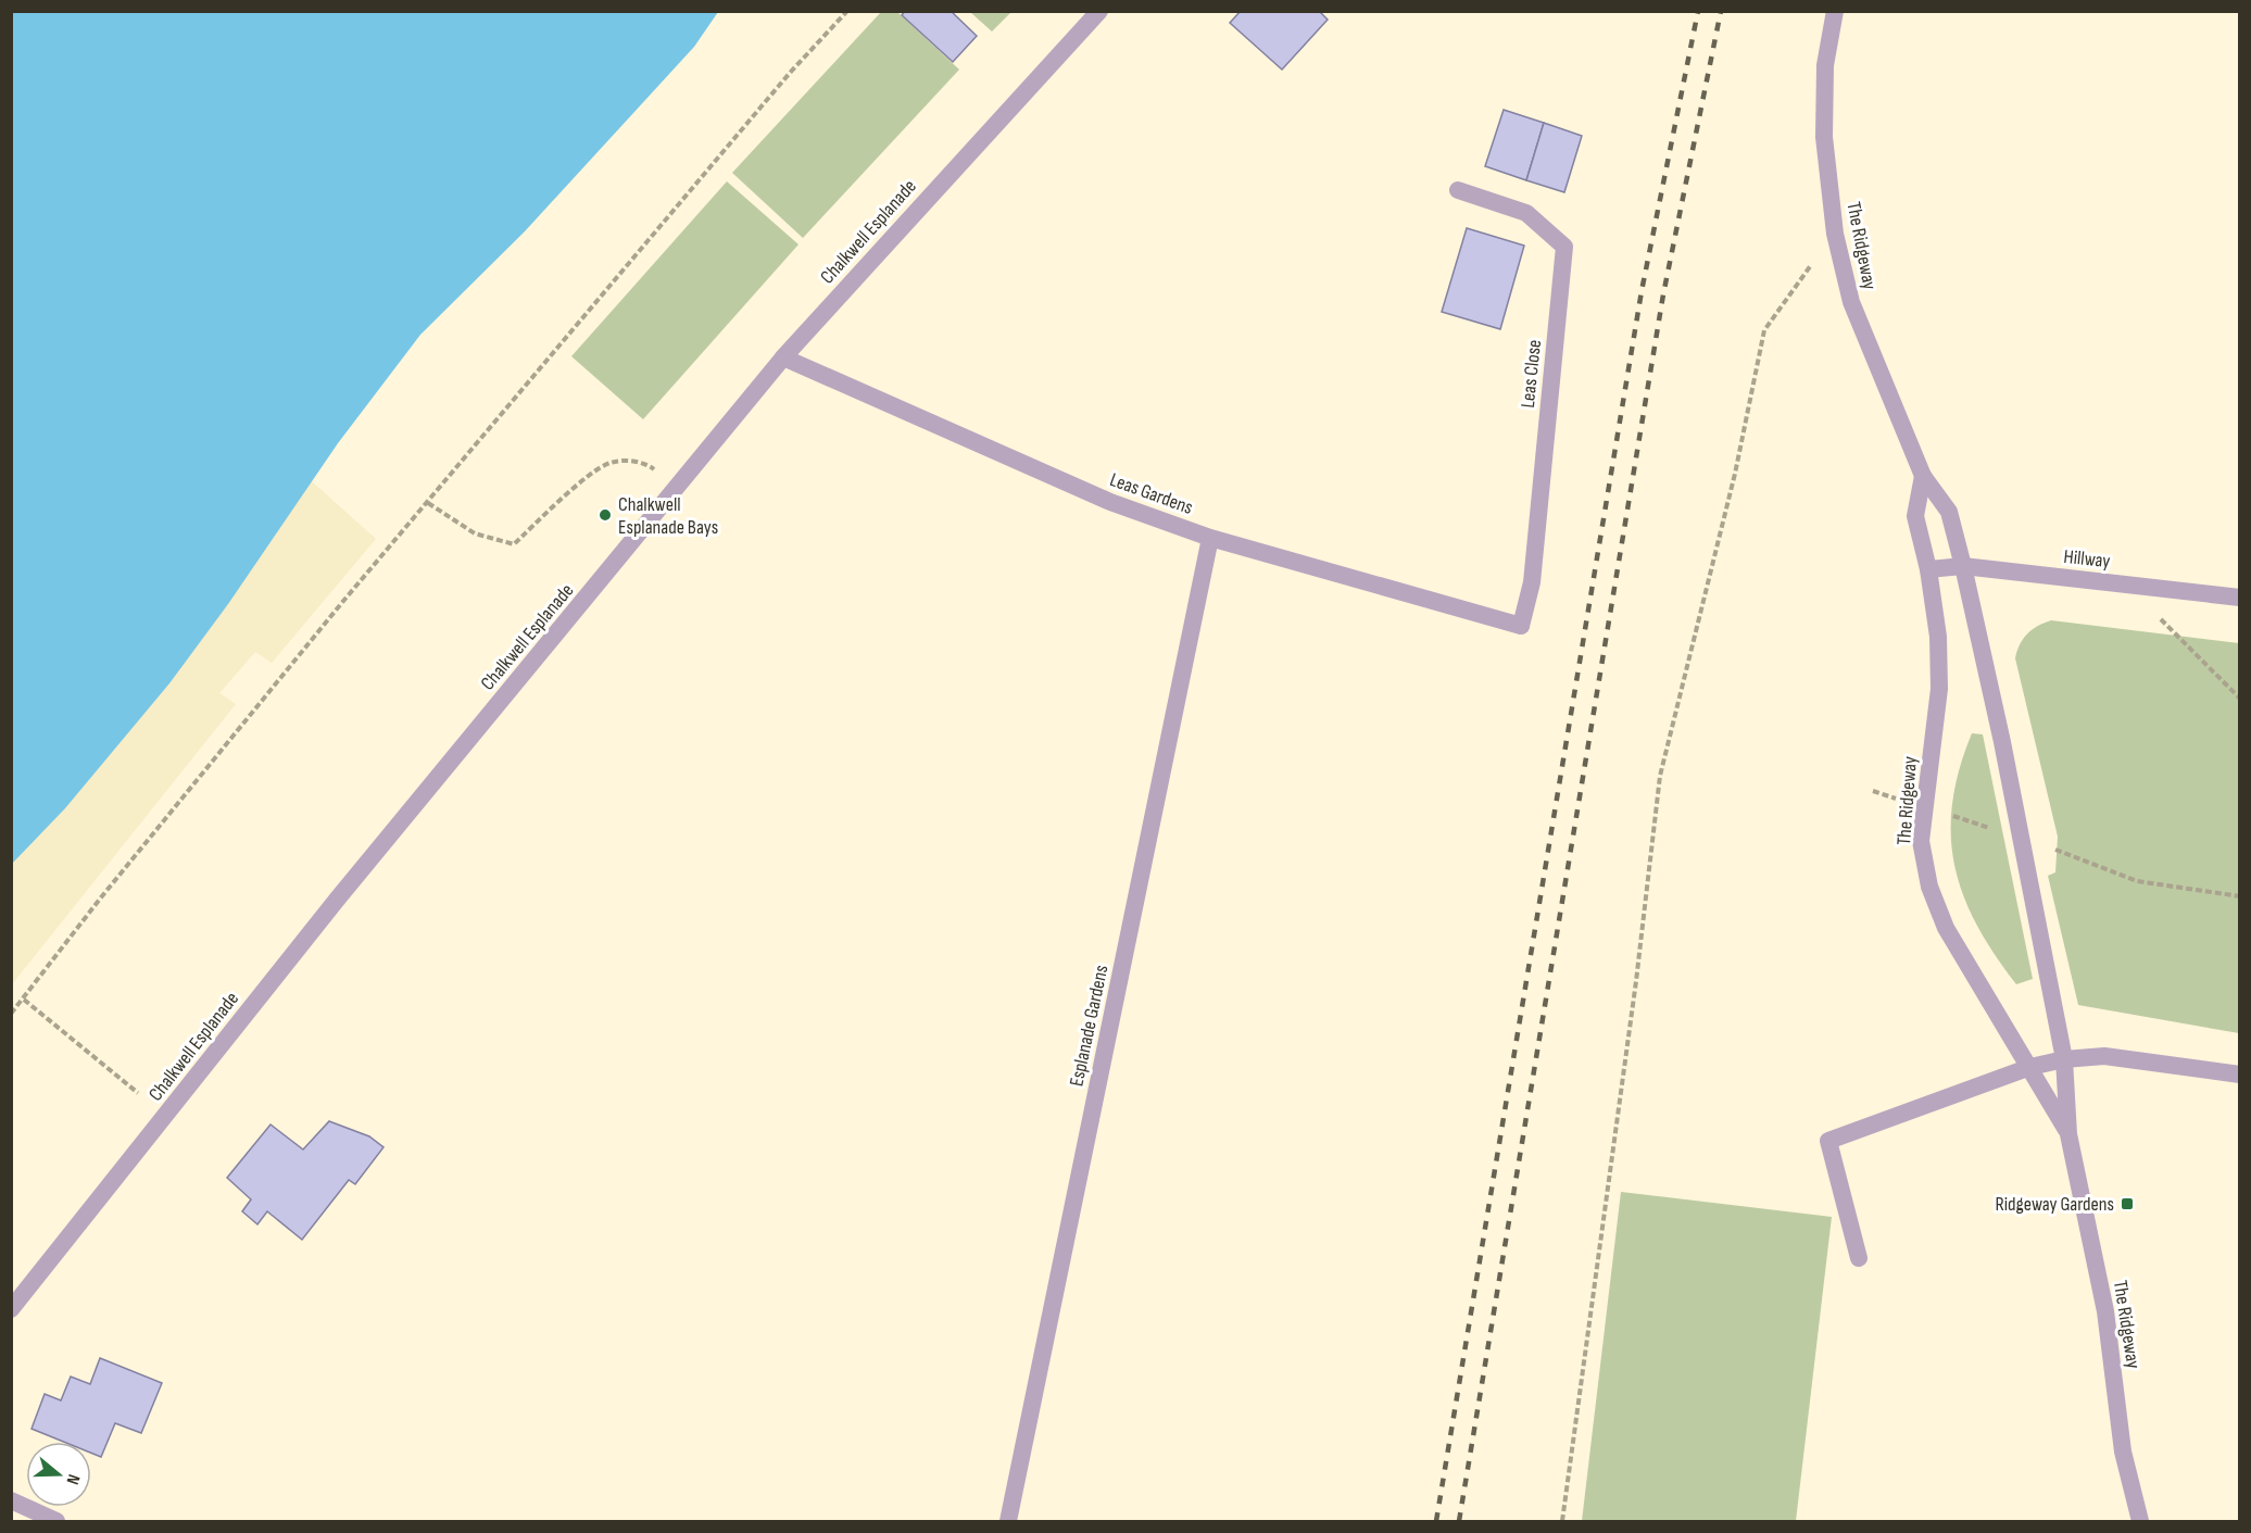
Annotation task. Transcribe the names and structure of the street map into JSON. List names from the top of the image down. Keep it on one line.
{"streets":{"street":["Chalkwell Esplanade","The Ridgeway","Leas Close","Leas Gardens","Hillway","Esplanade Gardens"]},"crossings":[["Chalkwell Esplanade","Leas Gardens"],["The Ridgeway","Hillway"],["Leas Close","Leas Gardens"],["Leas Gardens","Esplanade Gardens"]],"places":{"other":["Chalkwell Esplanade Bays"],"transit":["Ridgeway Gardens"]},"north":"right"}
